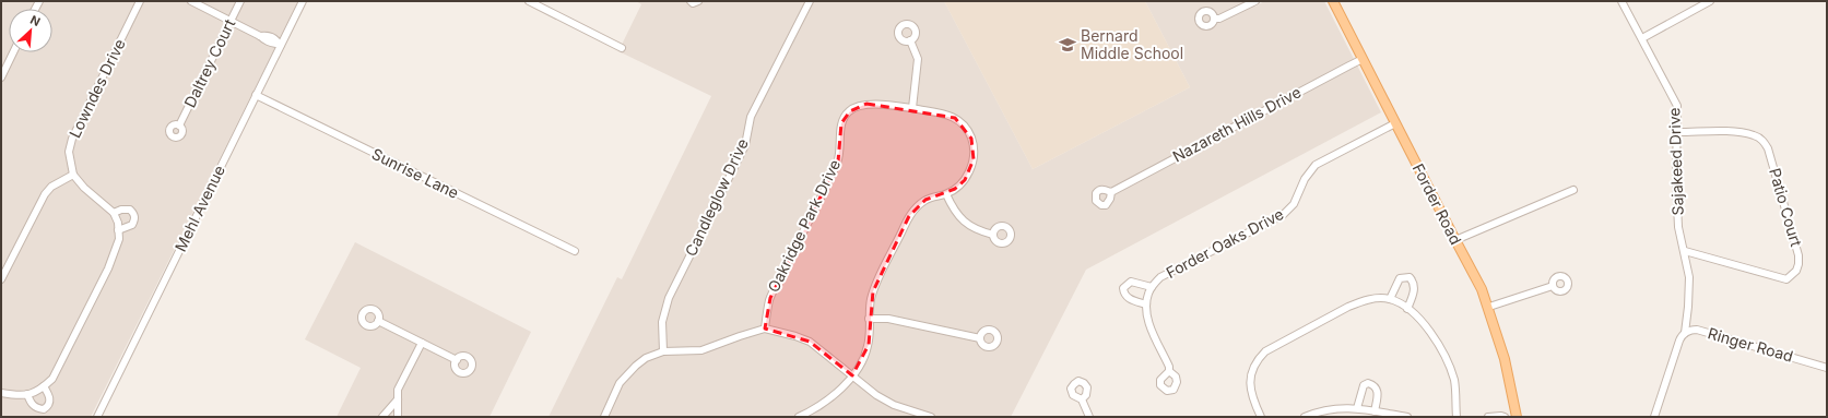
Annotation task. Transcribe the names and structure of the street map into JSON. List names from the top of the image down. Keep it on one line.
{"streets":{"main road":["Forder Road"],"street":["Daltrey Court","Lowndes Drive","Nazareth Hills Drive","Sajakeed Drive","Sunrise Lane","Candleglow Drive","Patio Court","Mehl Avenue","Oakridge Park Drive","Forder Oaks Drive","Ringer Road"]},"crossings":[["Nazareth Hills Drive","Forder Road"],["Sajakeed Drive","Patio Court"],["Sajakeed Drive","Ringer Road"],["Sunrise Lane","Mehl Avenue"],["Forder Road","Forder Oaks Drive"]],"places":{"school or university":["Bernard Middle School"]},"north":"top right"}
